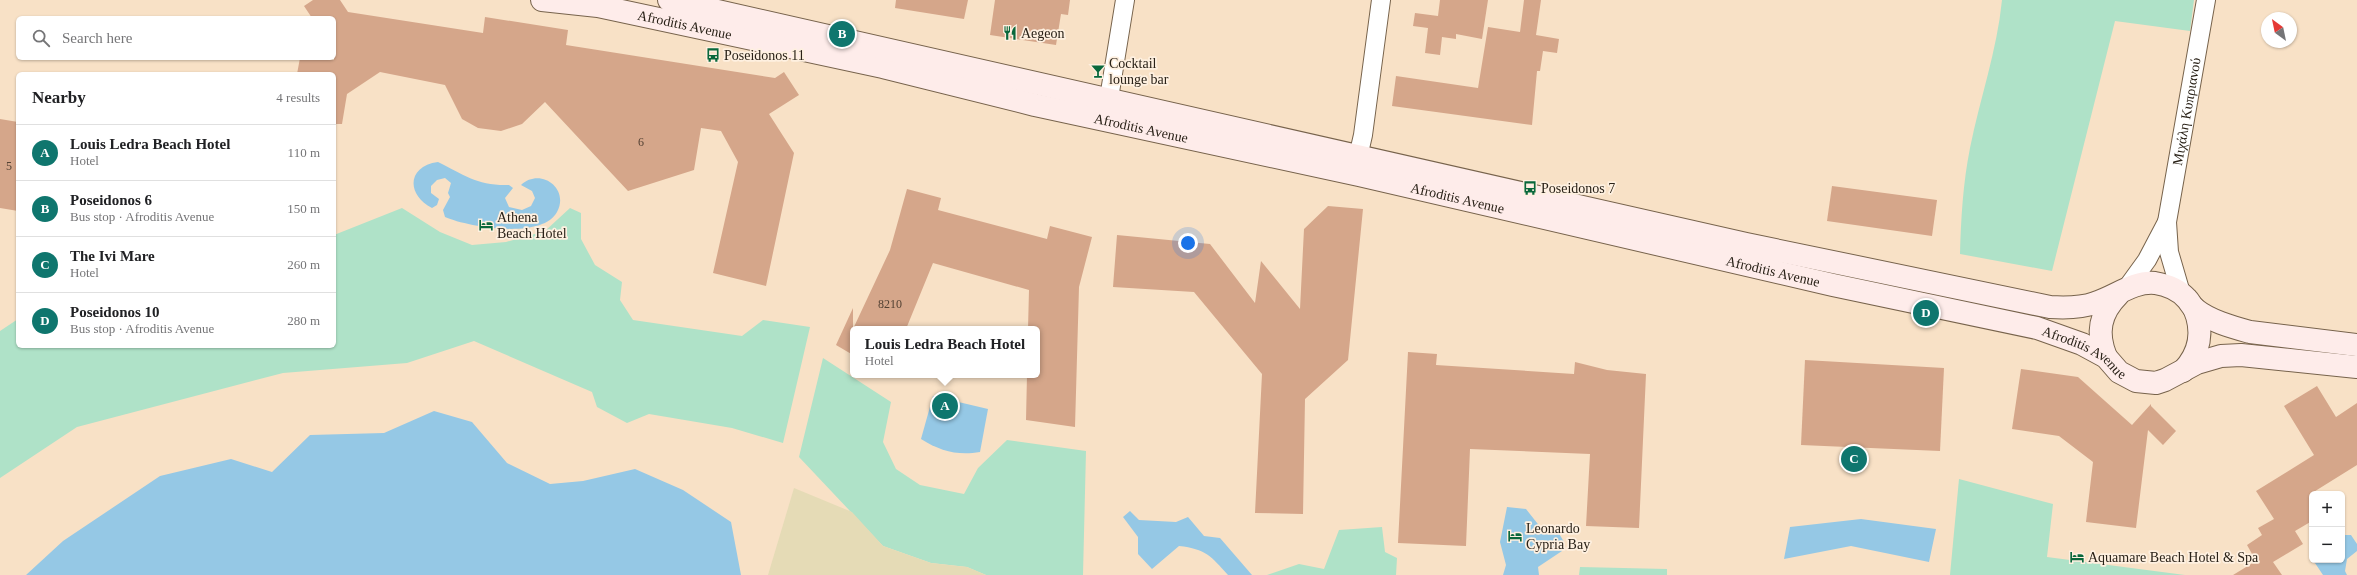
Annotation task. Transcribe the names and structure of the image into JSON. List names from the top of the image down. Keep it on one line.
{"streets":{"main road":["Afroditis Avenue"],"street":["Μιχάλη Κυπριανού"]},"crossings":[["Afroditis Avenue","Μιχάλη Κυπριανού"]],"places":{"restaurant":["Aegeon"],"bus stop":["Poseidonos 11","Poseidonos 7"],"bar":["Cocktail lounge bar"],"hotel":["Athena Beach Hotel","Leonardo Cypria Bay","Aquamare Beach Hotel & Spa"]},"house_numbers":["6","5","8210"],"north":"top left","page":{"search":"Search here","pins":["B","D","A","C"],"heading":["Nearby","4 results"],"list":[{"mark":"A","name":"Louis Ledra Beach Hotel","note":"Hotel","value":"110 m"},{"mark":"B","name":"Poseidonos 6","note":"Bus stop · Afroditis Avenue","value":"150 m"},{"mark":"C","name":"The Ivi Mare","note":"Hotel","value":"260 m"},{"mark":"D","name":"Poseidonos 10","note":"Bus stop · Afroditis Avenue","value":"280 m"}],"popup":["Louis Ledra Beach Hotel","Hotel"],"map_buttons":["+","−"]}}
